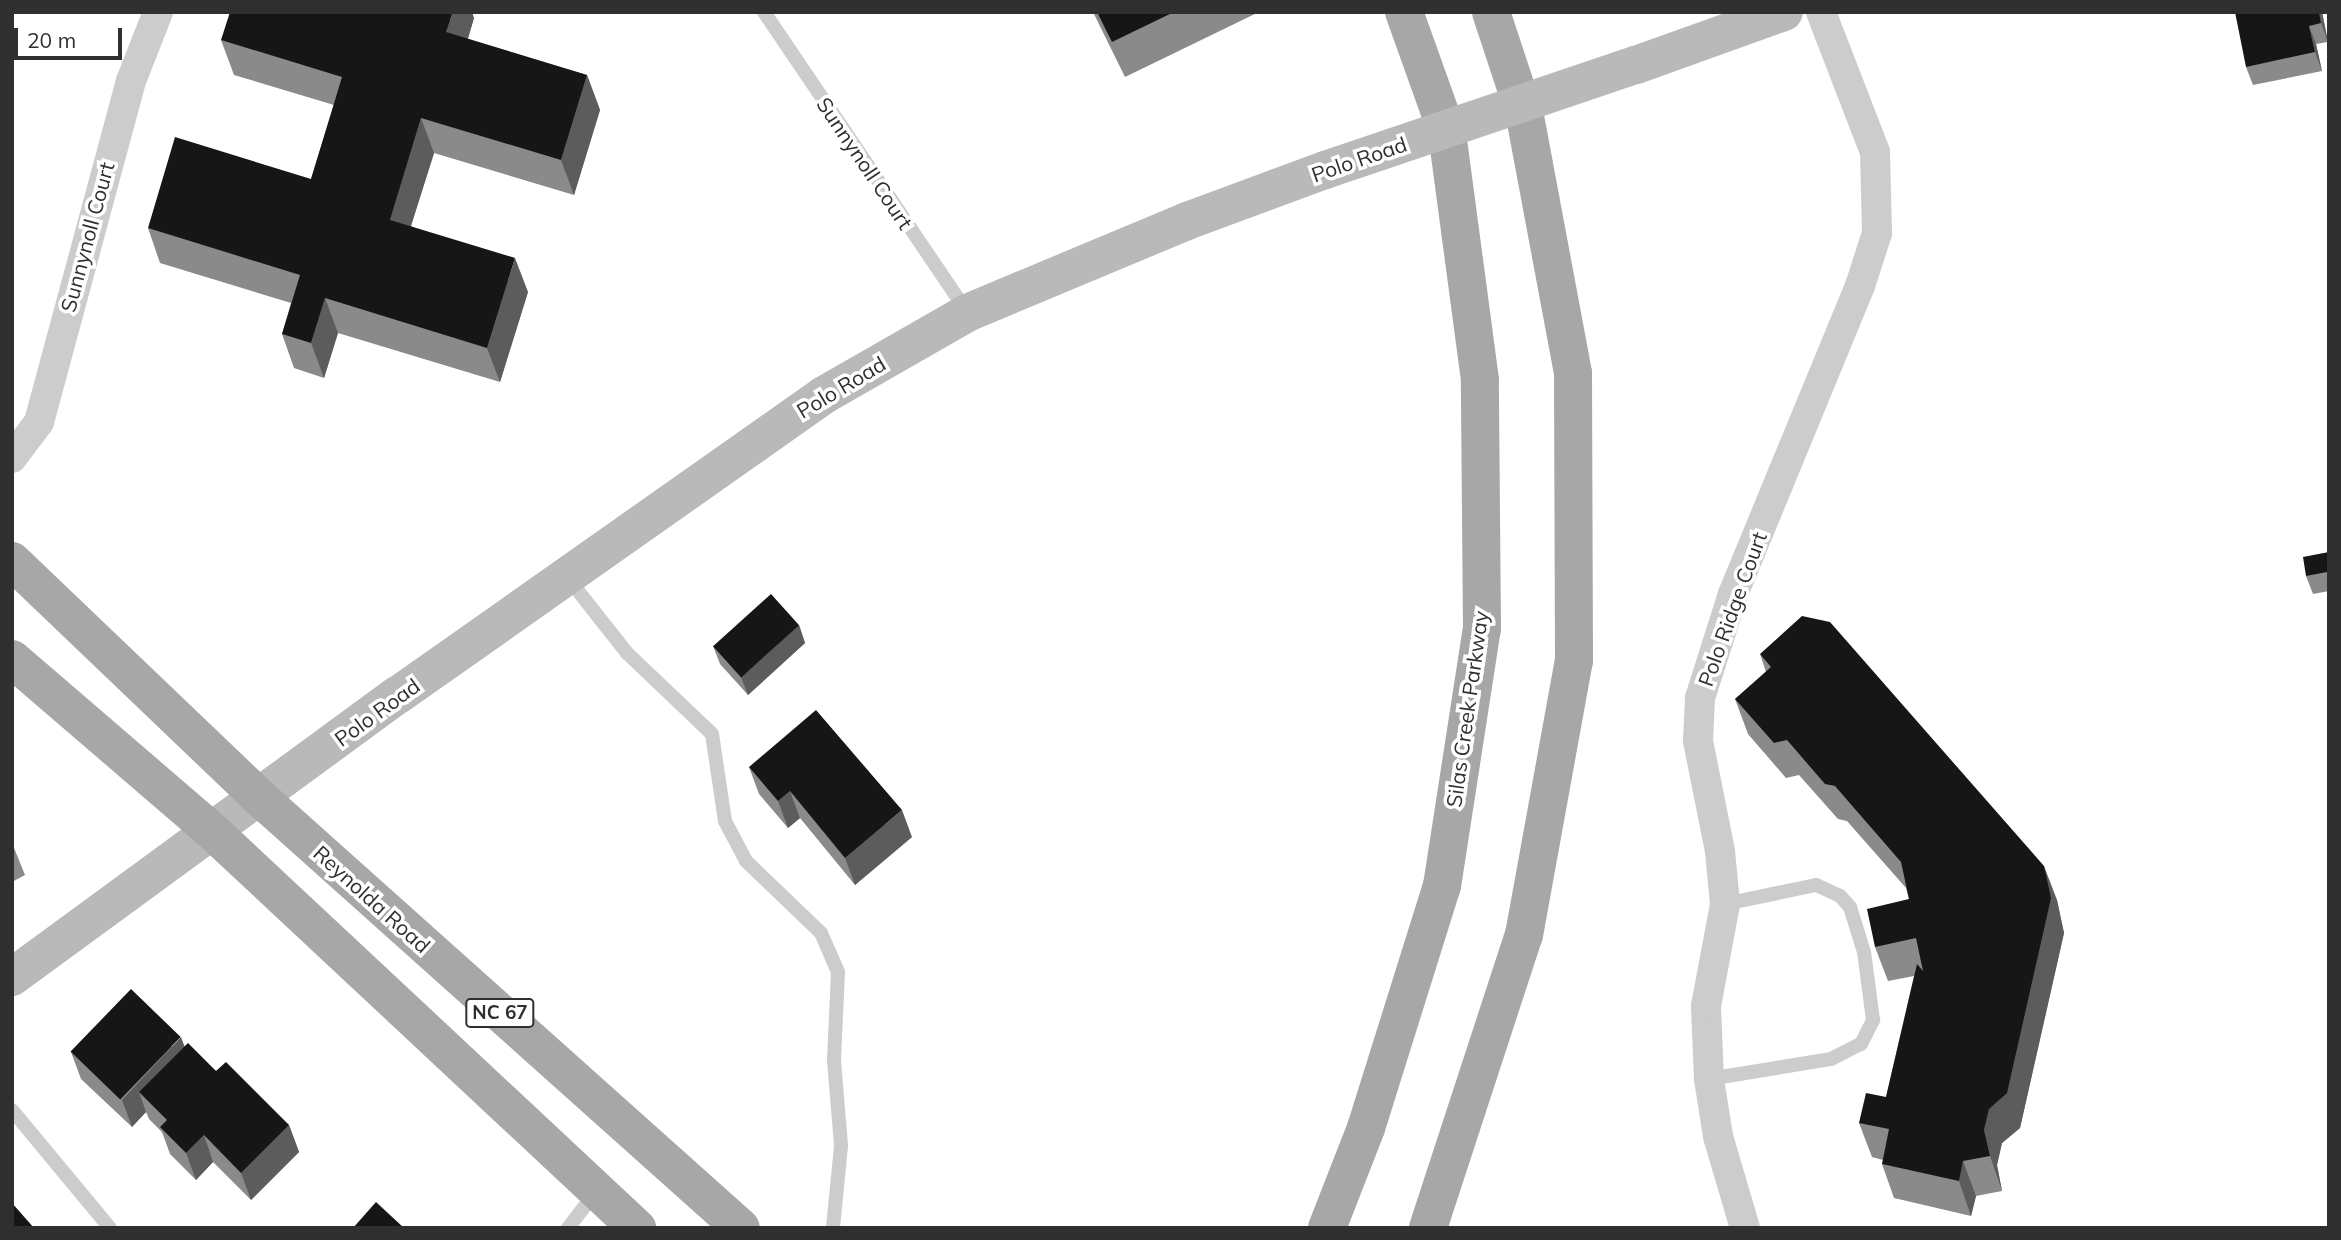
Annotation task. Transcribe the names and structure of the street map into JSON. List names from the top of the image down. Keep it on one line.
{"streets":{"main road":["Polo Road","Silas Creek Parkway","Reynolda Road","NC 67"],"street":["Sunnynoll Court","Polo Ridge Court"]},"crossings":[["Polo Road","Sunnynoll Court"],["Polo Road","Reynolda Road"],["Polo Road","NC 67"]],"scale_bar":"20 m"}
